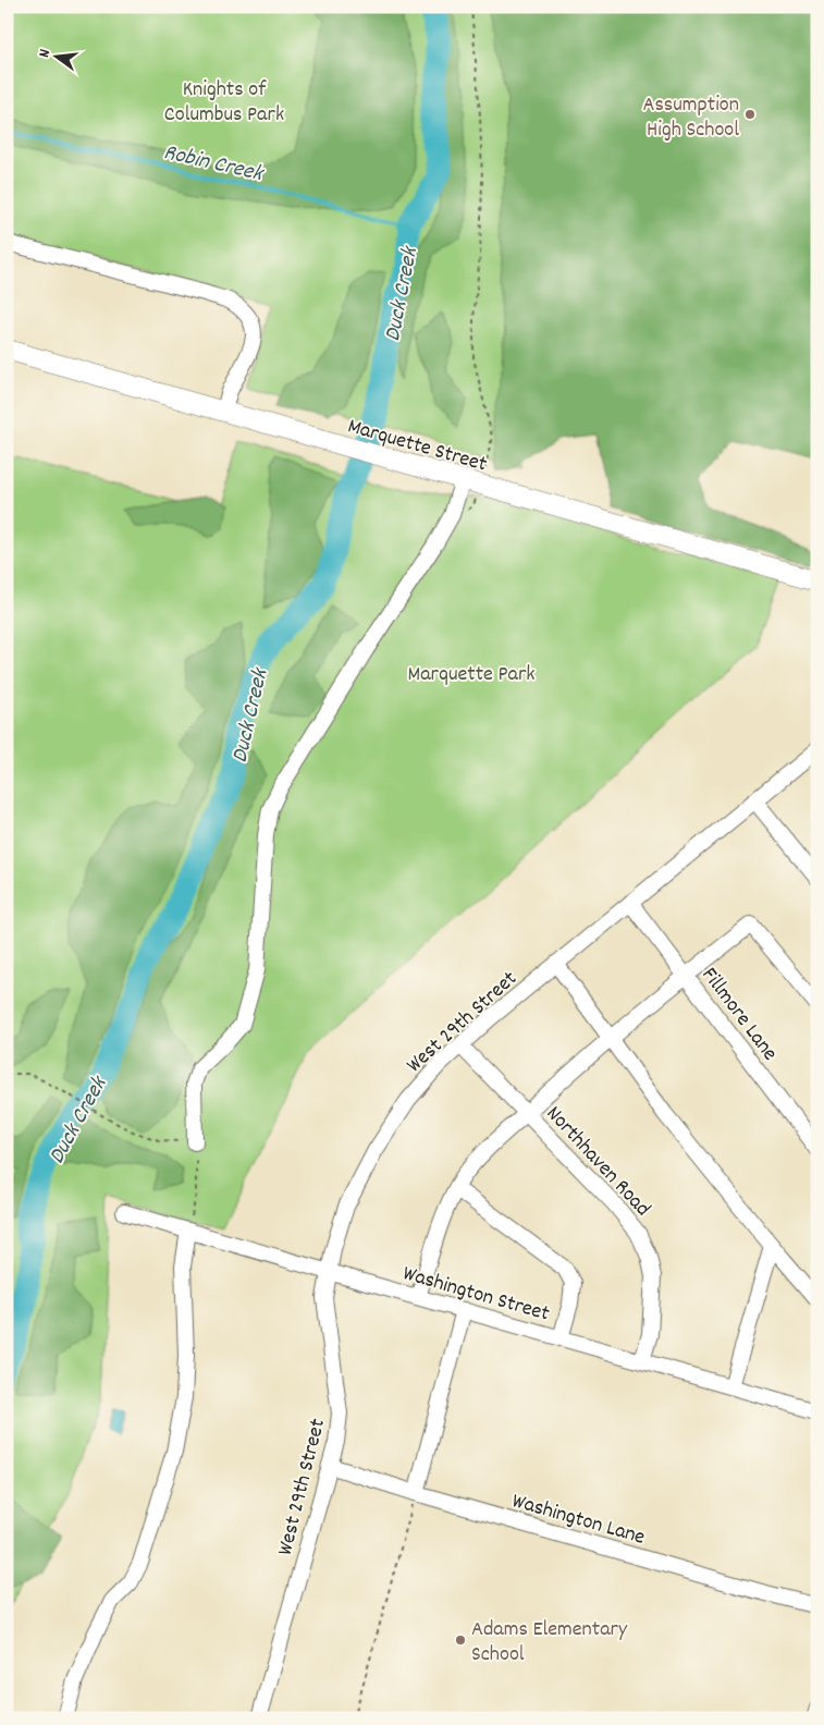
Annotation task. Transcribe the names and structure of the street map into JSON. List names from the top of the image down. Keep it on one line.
{"streets":{"main road":["Marquette Street"],"street":["Fillmore Lane","West 29th Street","Northhaven Road","Washington Street","Washington Lane"]},"crossings":[["Fillmore Lane","West 29th Street"],["West 29th Street","Northhaven Road"],["West 29th Street","Washington Street"],["West 29th Street","Washington Lane"],["Northhaven Road","Washington Street"]],"water":["Robin Creek","Duck Creek"],"parks":["Knights of Columbus Park","Marquette Park"],"places":["Assumption High School","Adams Elementary School"],"north":"left"}
